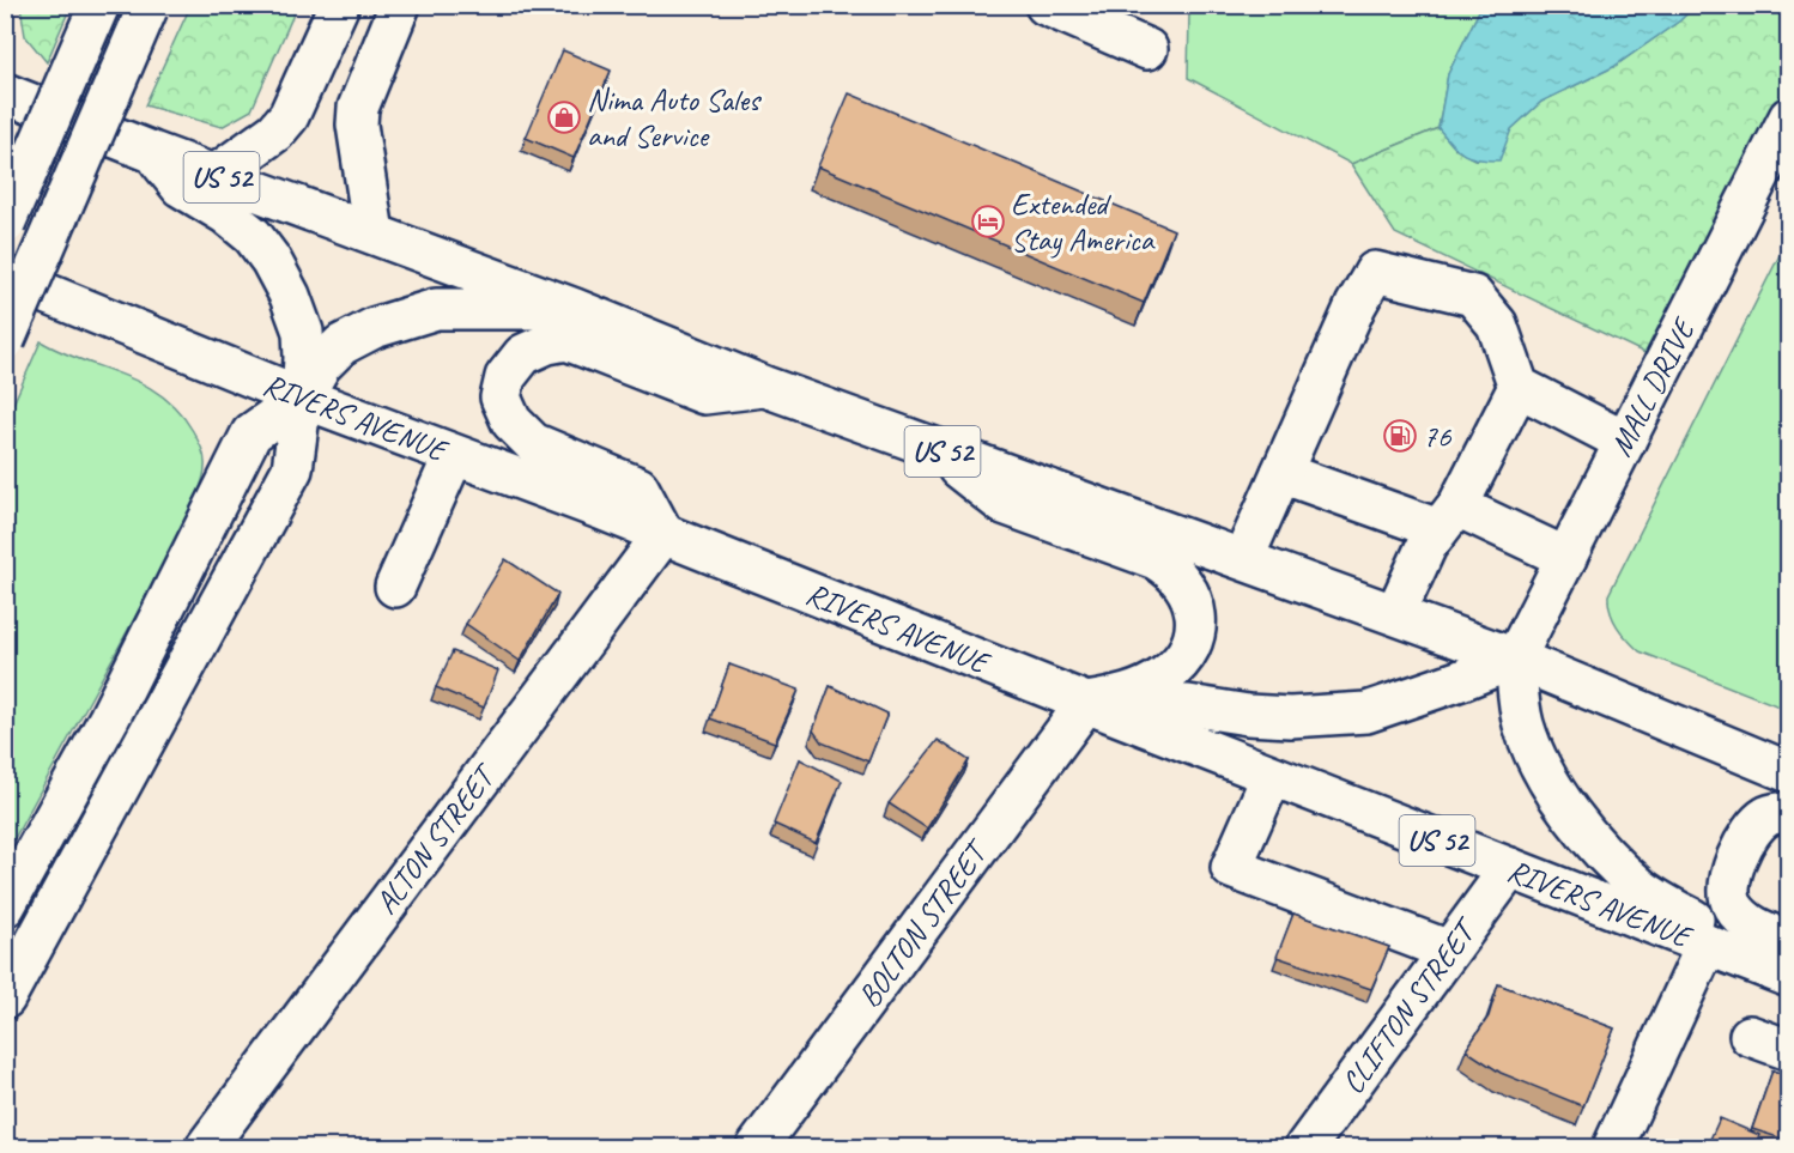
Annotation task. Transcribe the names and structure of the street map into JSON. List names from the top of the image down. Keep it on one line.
{"streets":{"main road":["US 52","MALL DRIVE","RIVERS AVENUE","ALTON STREET","BOLTON STREET","CLIFTON STREET"]},"crossings":[["US 52","MALL DRIVE"],["RIVERS AVENUE","ALTON STREET"],["RIVERS AVENUE","BOLTON STREET"],["RIVERS AVENUE","CLIFTON STREET"]],"places":{"shop":["Nima Auto Sales and Service"],"hotel":["Extended Stay America"],"fuel station":["76"]}}
